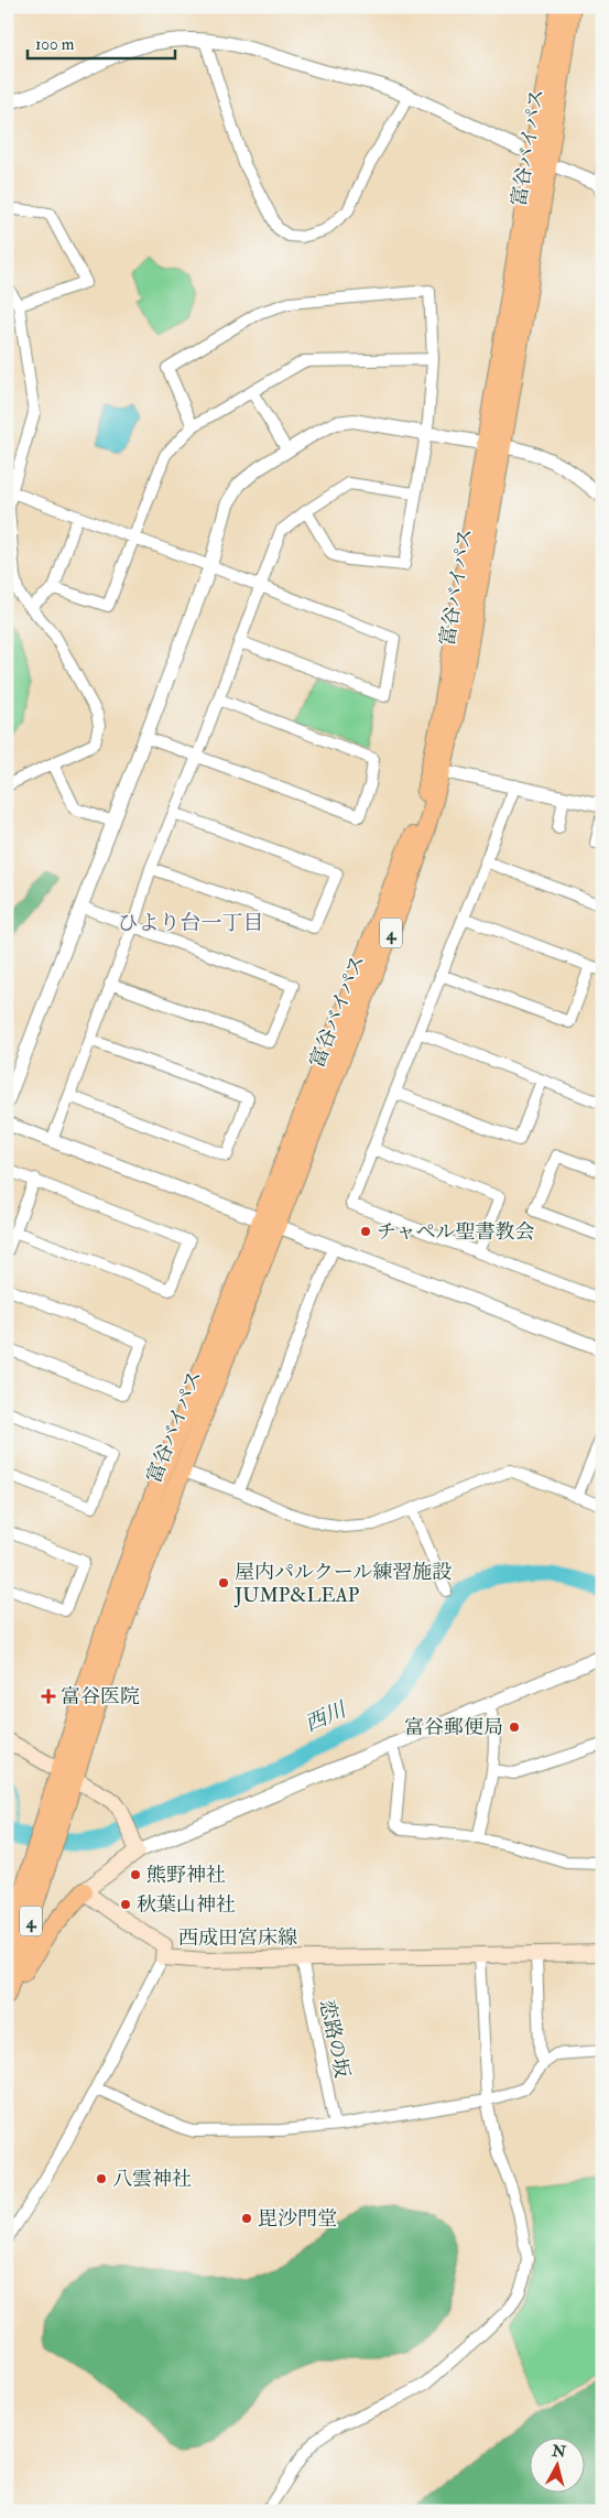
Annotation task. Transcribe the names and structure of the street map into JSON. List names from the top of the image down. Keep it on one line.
{"streets":{"highway":["富谷バイパス","4"],"main road":["西成田宮床線"],"street":["恋路の坂"]},"crossings":[["西成田宮床線","恋路の坂"]],"districts":["ひより台一丁目"],"water":["西川"],"places":{"other":["チャペル聖書教会","屋内パルクール練習施設 JUMP&LEAP","富谷郵便局","熊野神社","秋葉山神社","八雲神社","毘沙門堂"],"health":["富谷医院"]},"scale_bar":"100 m","north":"top"}
